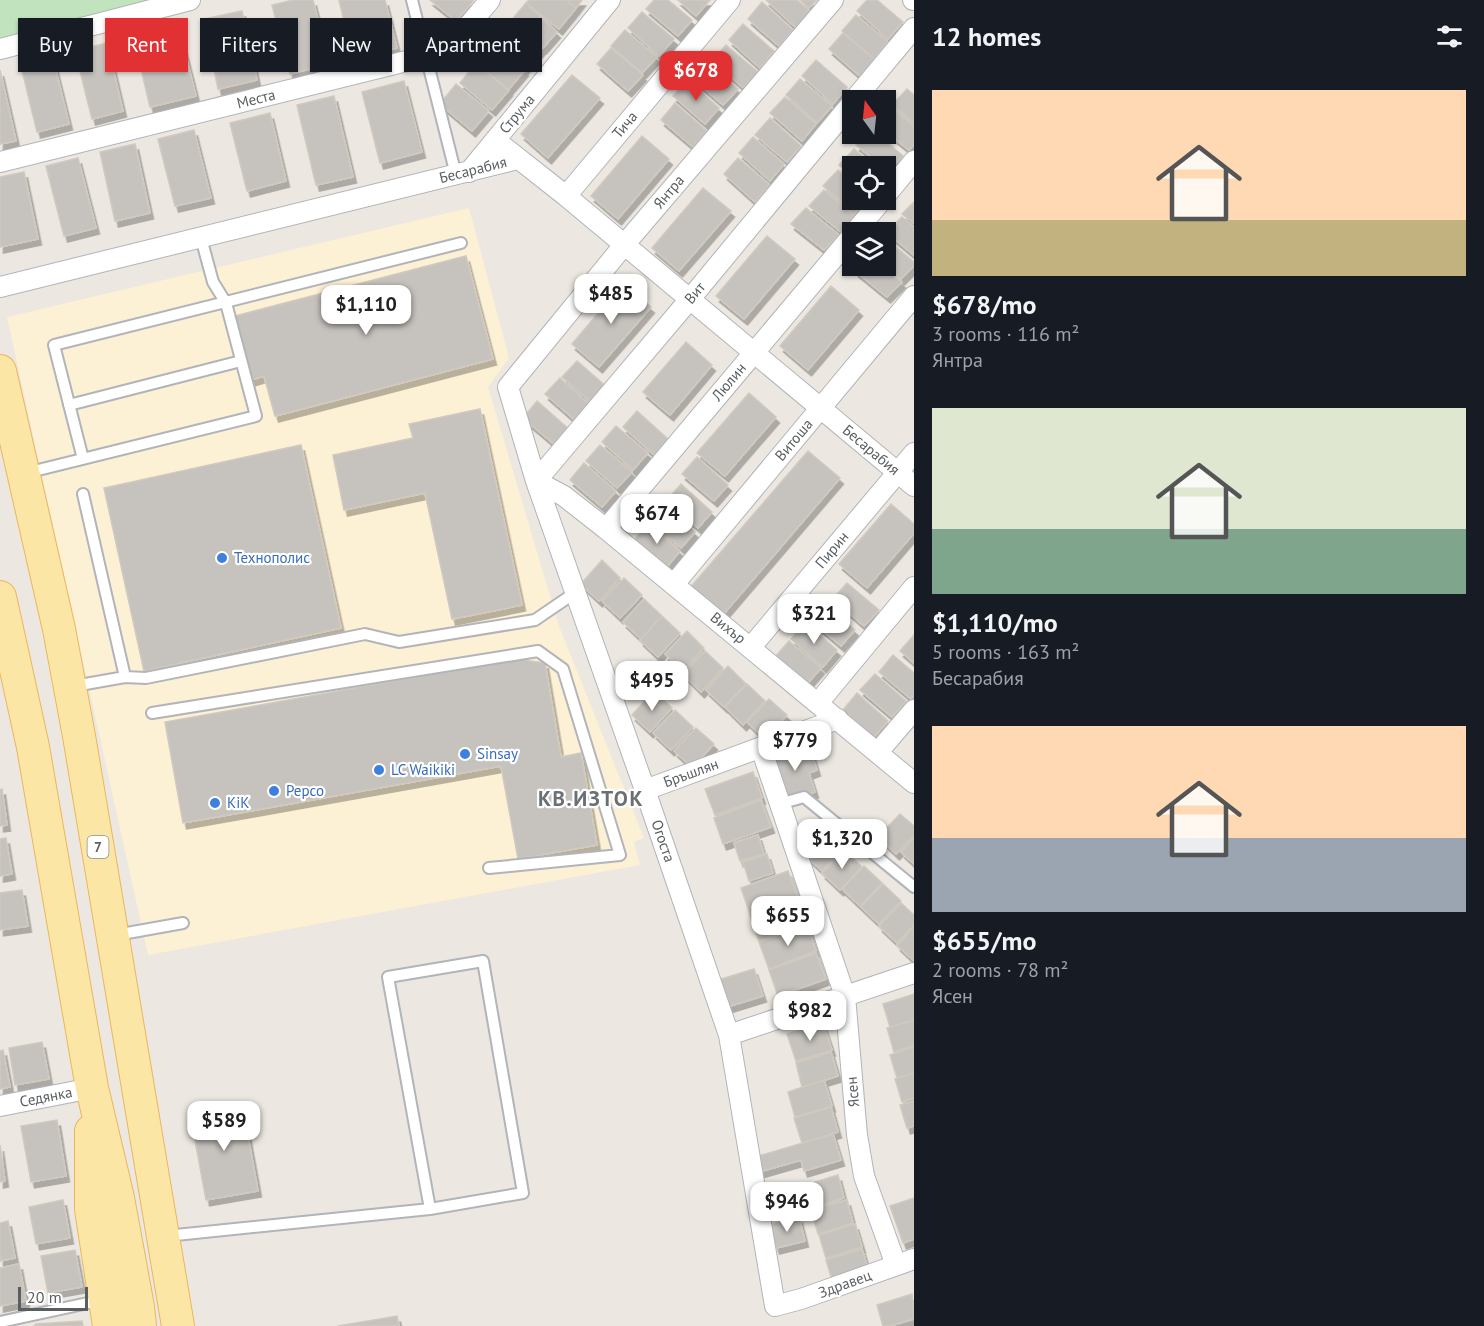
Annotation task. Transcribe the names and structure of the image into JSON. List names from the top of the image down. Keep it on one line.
{"streets":{"main road":["7"],"street":["Места","Струма","Тича","Бесарабия","Янтра","Вит","Люлин","Витоша","Пирин","Вихър","Бръшлян","Огоста","Ясен","Седянка","Здравец"]},"crossings":[["Струма","Бесарабия"],["Тича","Бесарабия"],["Бесарабия","Янтра"],["Бесарабия","Вит"],["Бесарабия","Люлин"],["Бесарабия","Витоша"],["Бесарабия","Пирин"],["Янтра","Огоста"],["Вит","Вихър"],["Вит","Огоста"],["Люлин","Вихър"],["Витоша","Вихър"],["Пирин","Вихър"],["Вихър","Бръшлян"],["Вихър","Огоста"],["Бръшлян","Огоста"],["Бръшлян","Ясен"],["Огоста","Здравец"],["Ясен","Здравец"]],"districts":["КВ.ИЗТОК"],"places":["Технополис","Sinsay","LC Waikiki","Pepco","KiK"],"scale_bar":"20 m","north":"top","page":{"heading":"12 homes","chip":["Buy","Rent","Filters","New","Apartment"],"price":["$678","$485","$1,110","$674","$321","$495","$779","$1,320","$655","$982","$589","$946"],"list":[{"name":"$678/mo","note":"3 rooms · 116 m² · Янтра"},{"name":"$1,110/mo","note":"5 rooms · 163 m² · Бесарабия"},{"name":"$655/mo","note":"2 rooms · 78 m² · Ясен"}],"scale":"20 m"}}
